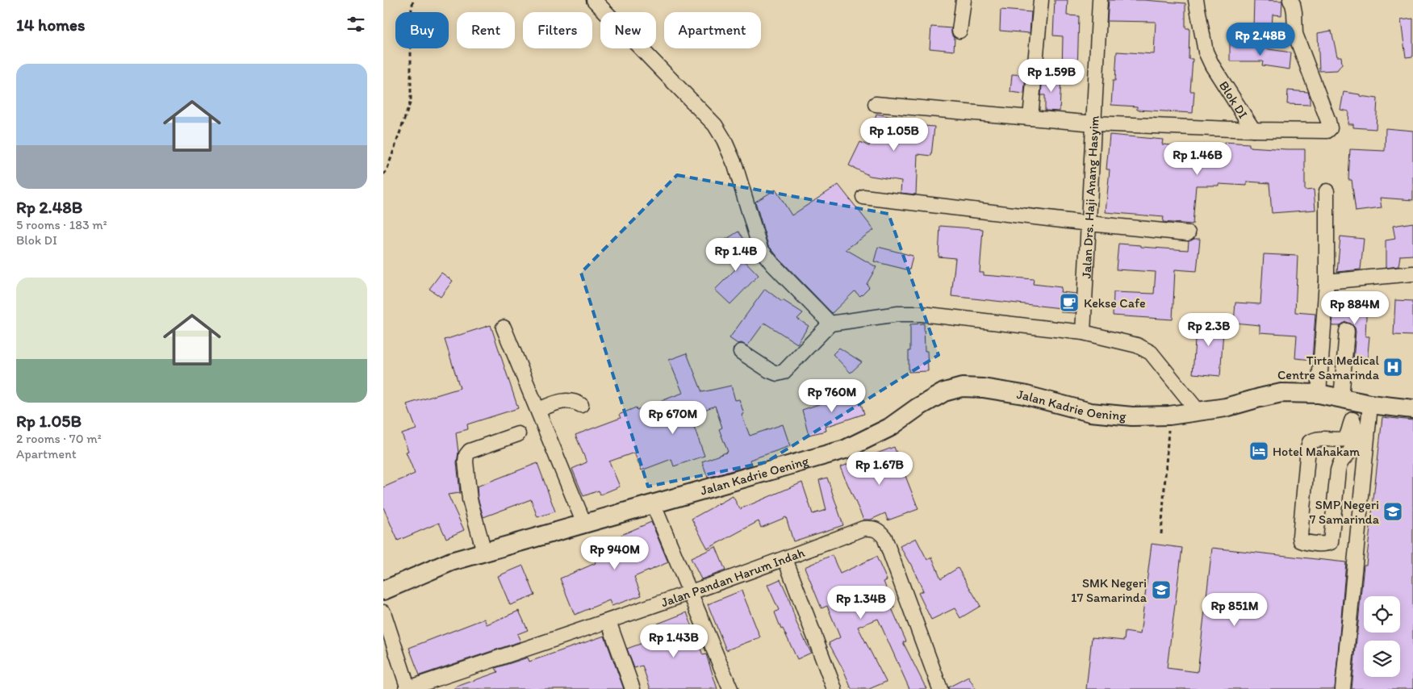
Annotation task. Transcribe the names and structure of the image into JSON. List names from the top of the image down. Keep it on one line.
{"streets":{"main road":["Jalan Kadrie Oening"],"street":["Blok DI","Jalan Drs. Haji Anang Hasyim","Jalan Pandan Harum Indah"]},"places":{"cafe":["Kekse Cafe"],"hospital":["Tirta Medical Centre Samarinda"],"hotel":["Hotel Mahakam"],"school or university":["SMP Negeri 7 Samarinda","SMK Negeri 17 Samarinda"]},"page":{"heading":"14 homes","chip":["Buy","Rent","Filters","New","Apartment"],"price":["Rp 2.48B","Rp 1.59B","Rp 1.05B","Rp 1.46B","Rp 1.4B","Rp 884M","Rp 2.3B","Rp 760M","Rp 670M","Rp 1.67B","Rp 940M","Rp 1.34B","Rp 851M","Rp 1.43B"],"list":[{"name":"Rp 2.48B","note":"5 rooms · 183 m² · Blok DI"},{"name":"Rp 1.05B","note":"2 rooms · 70 m² · Apartment"}]}}
